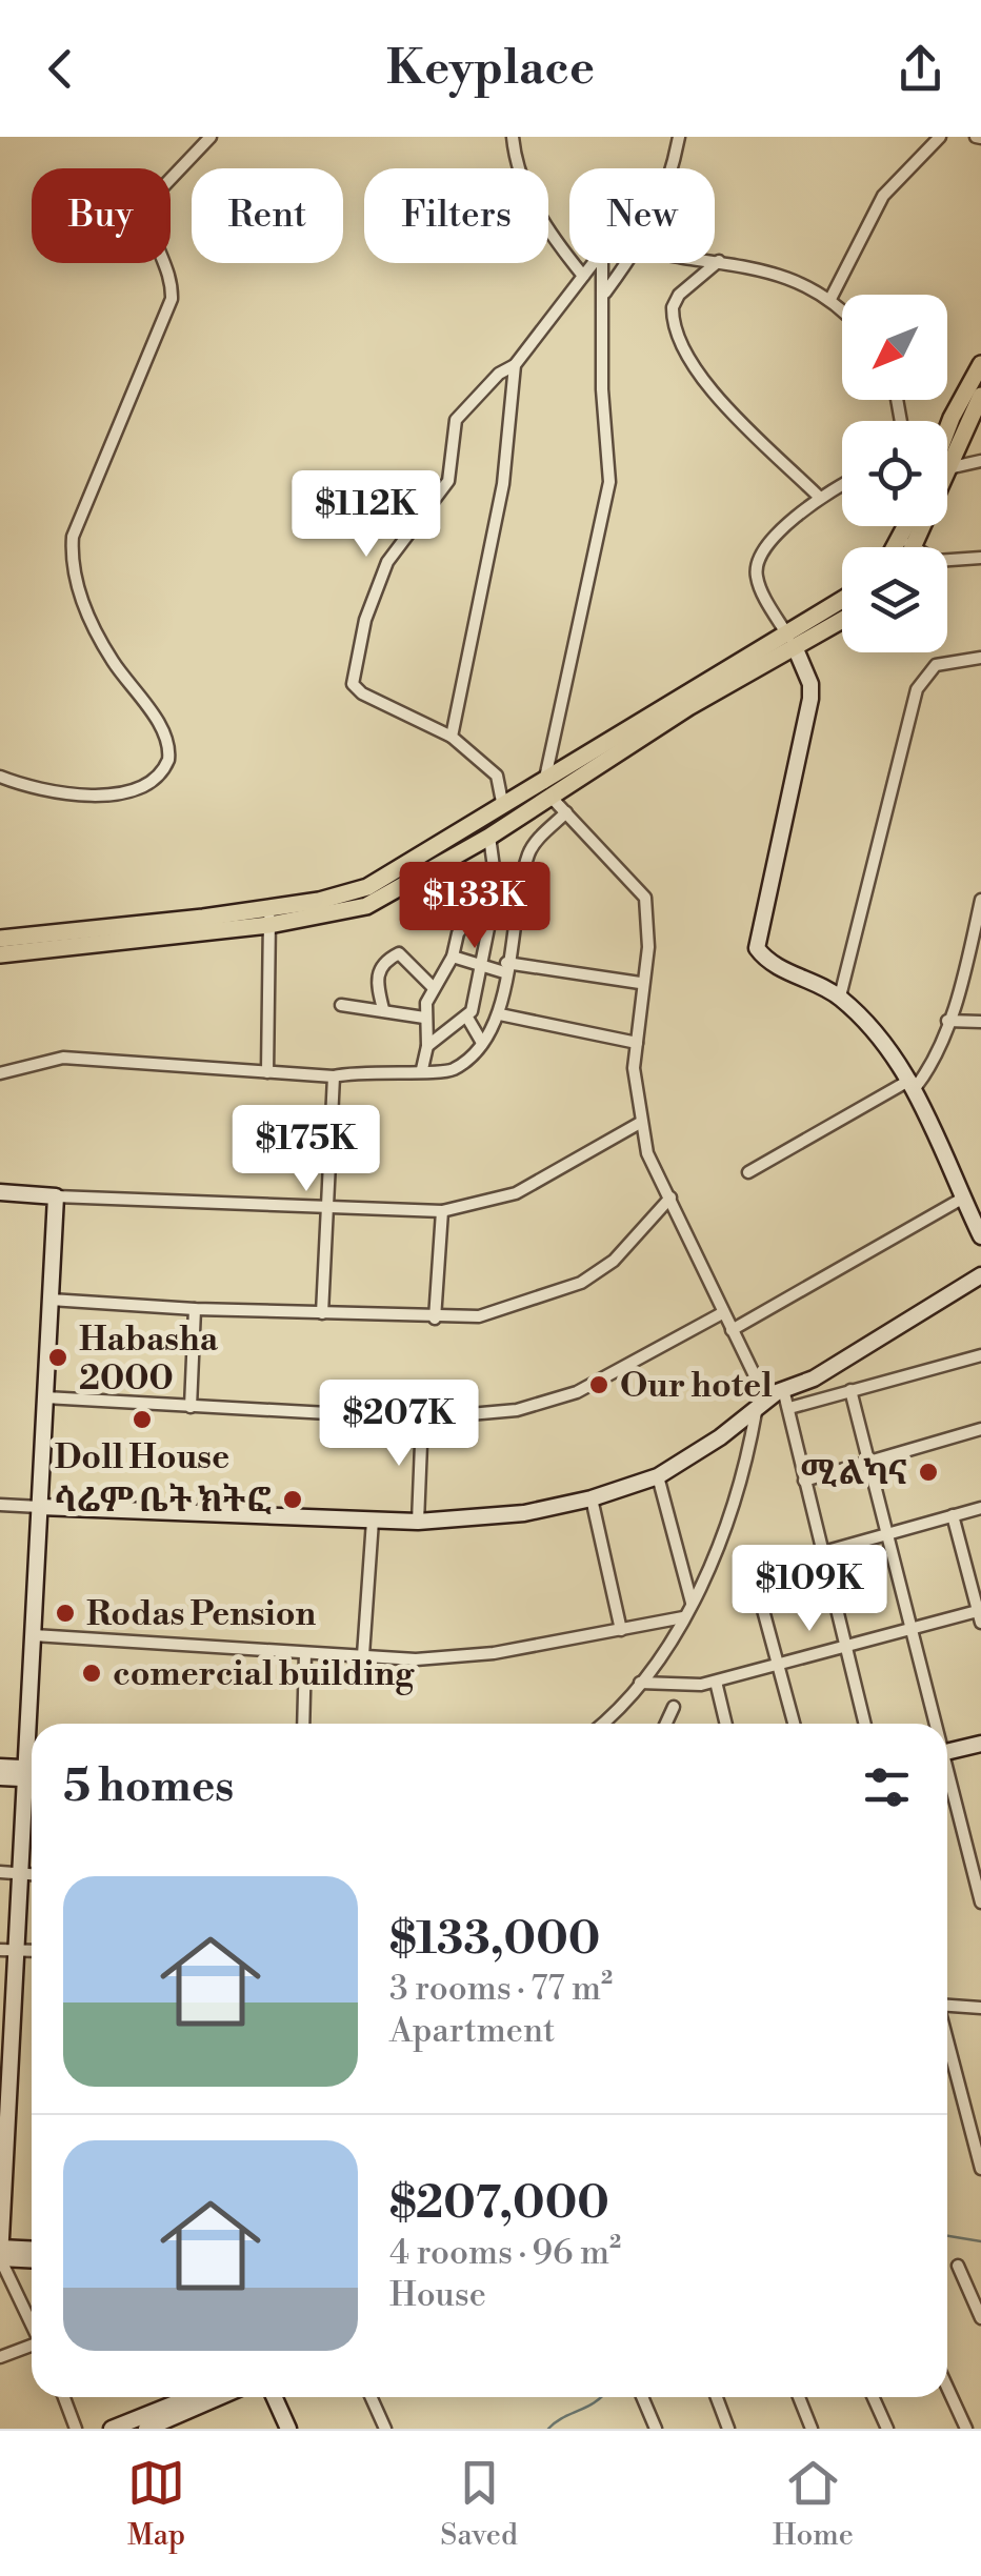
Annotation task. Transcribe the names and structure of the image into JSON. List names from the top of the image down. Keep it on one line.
{"places":["Habasha 2000","Our hotel","Doll House","ሚልካና","ሳሬም ቤት ክትፎ","Rodas Pension","comercial building"],"north":"bottom left","page":{"header":"Keyplace","chip":["Buy","Rent","Filters","New"],"price":["$112K","$133K","$175K","$207K","$109K"],"heading":"5 homes","list":[{"name":"$133,000","note":"3 rooms · 77 m² · Apartment"},{"name":"$207,000","note":"4 rooms · 96 m² · House"}],"tabs":["Map","Saved","Home"]}}
